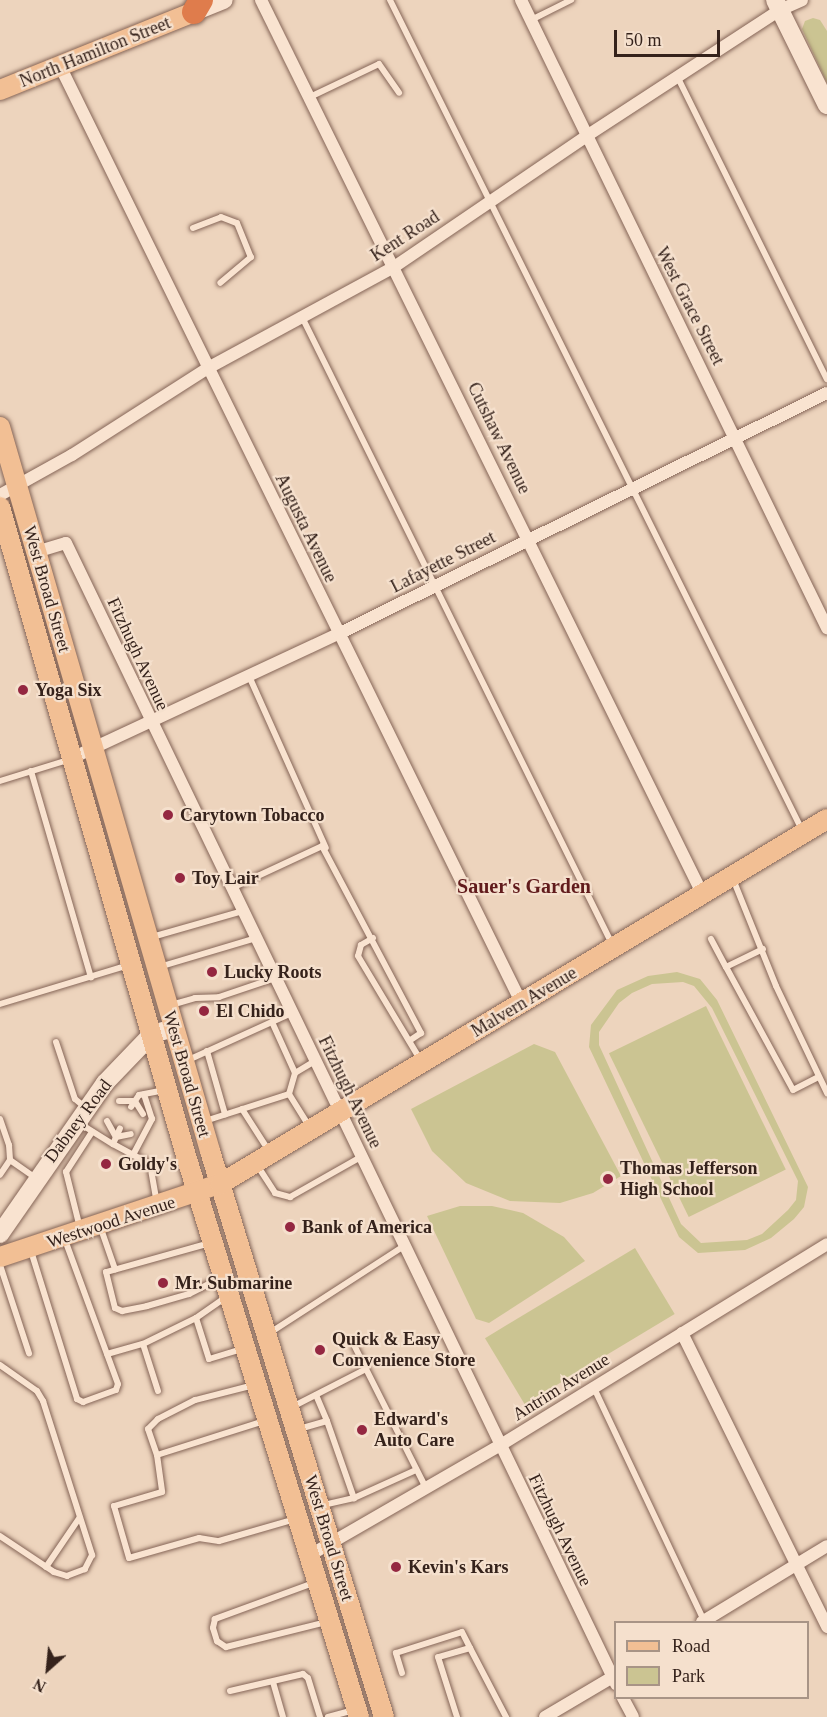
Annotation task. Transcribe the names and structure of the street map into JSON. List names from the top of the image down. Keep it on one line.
{"streets":{"main road":["North Hamilton Street","West Broad Street","Malvern Avenue","Westwood Avenue"],"street":["Kent Road","West Grace Street","Cutshaw Avenue","Augusta Avenue","Lafayette Street","Fitzhugh Avenue","Dabney Road","Antrim Avenue"]},"crossings":[["North Hamilton Street","Augusta Avenue"],["Kent Road","West Grace Street"],["Kent Road","Cutshaw Avenue"],["Kent Road","Augusta Avenue"],["Kent Road","West Broad Street"],["West Grace Street","Lafayette Street"],["Cutshaw Avenue","Lafayette Street"],["Cutshaw Avenue","Malvern Avenue"],["Augusta Avenue","Lafayette Street"],["Augusta Avenue","Malvern Avenue"],["Lafayette Street","West Broad Street"],["Lafayette Street","Fitzhugh Avenue"],["West Broad Street","Fitzhugh Avenue"],["West Broad Street","Malvern Avenue"],["West Broad Street","Dabney Road"],["West Broad Street","Westwood Avenue"],["West Broad Street","Antrim Avenue"],["Fitzhugh Avenue","Malvern Avenue"],["Fitzhugh Avenue","Antrim Avenue"],["Malvern Avenue","Westwood Avenue"]],"districts":["Sauer's Garden"],"places":["Yoga Six","Carytown Tobacco","Toy Lair","Lucky Roots","El Chido","Goldy's","Thomas Jefferson High School","Bank of America","Mr. Submarine","Quick & Easy Convenience Store","Edward's Auto Care","Kevin's Kars"],"legend":["Road","Park"],"scale_bar":"50 m","north":"bottom left"}
